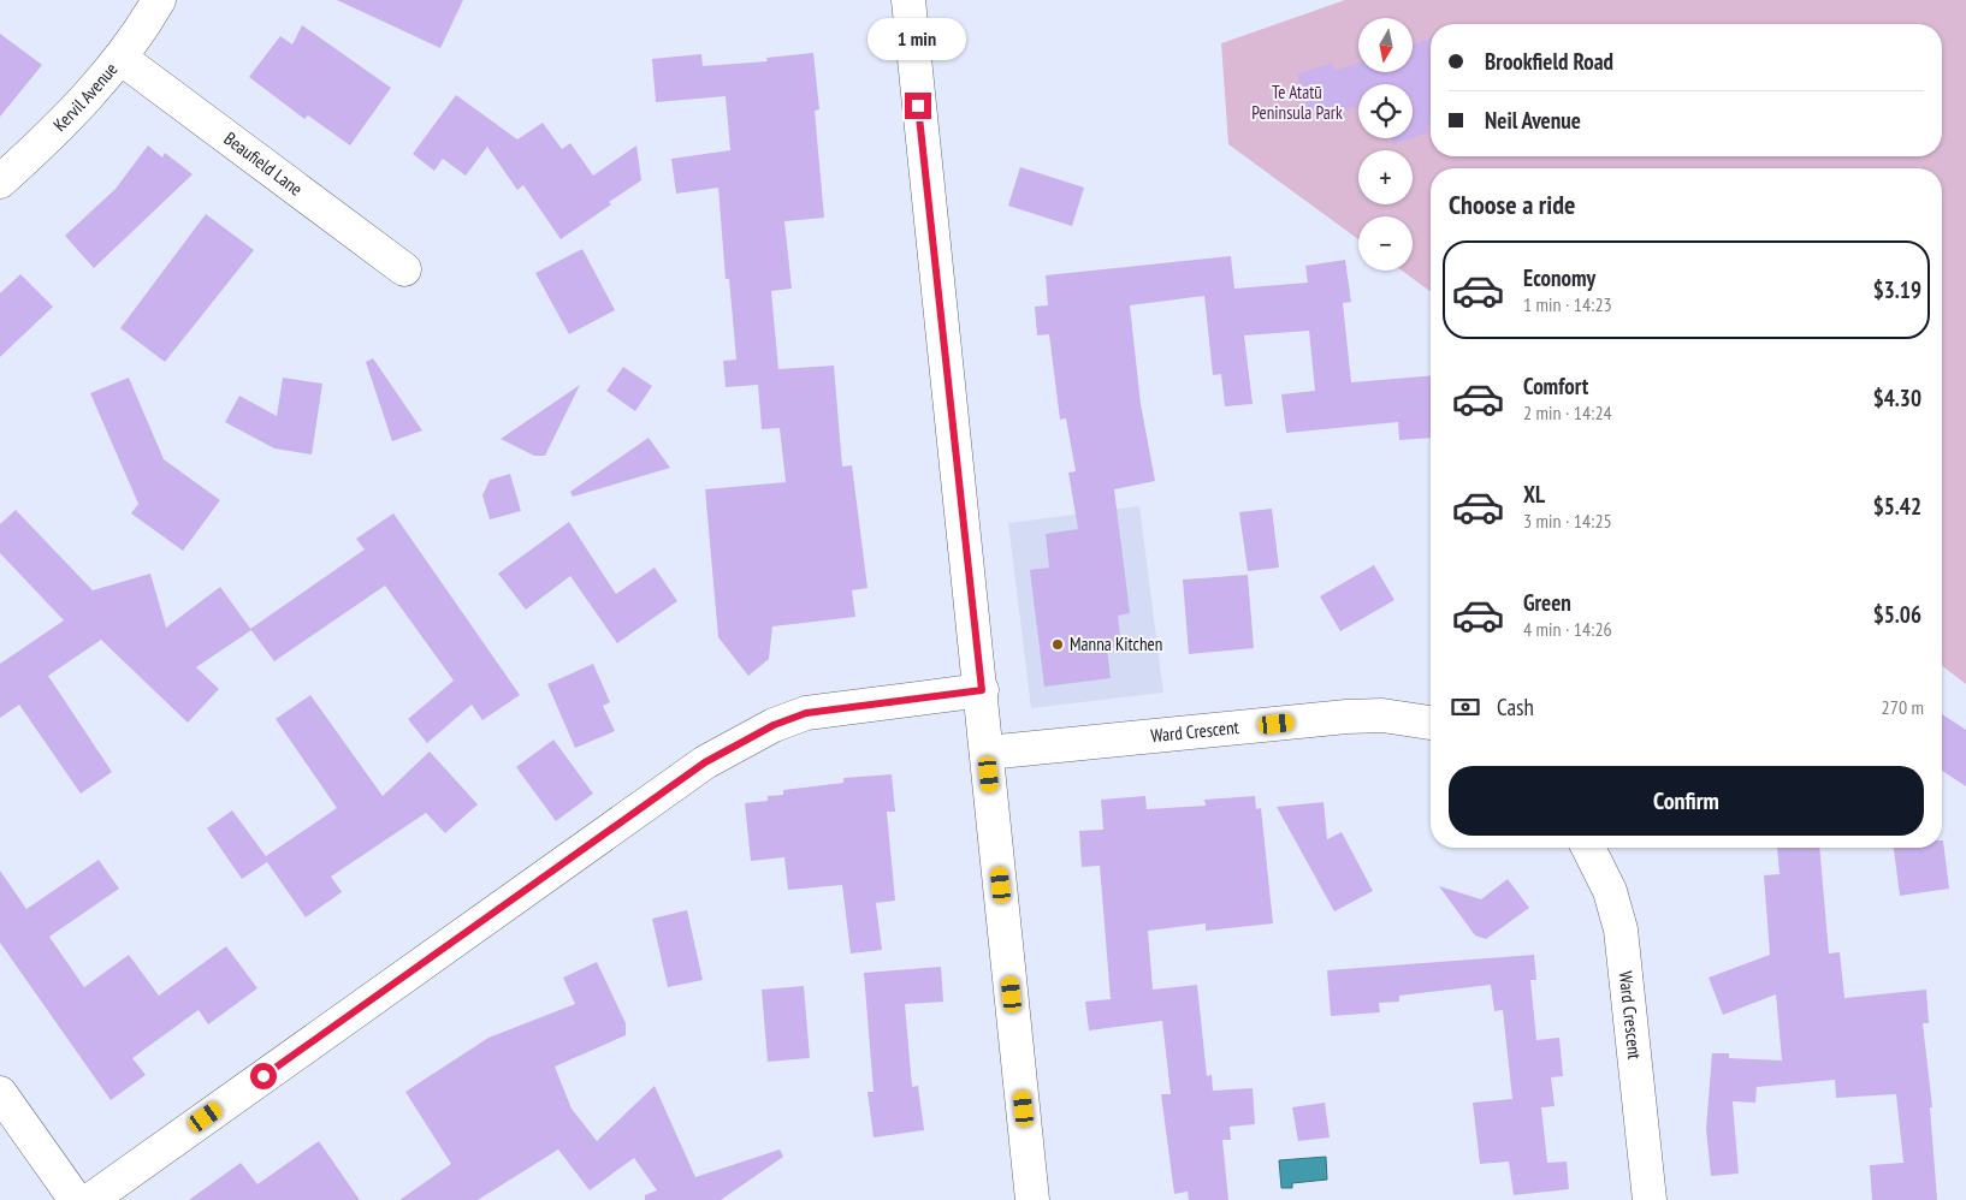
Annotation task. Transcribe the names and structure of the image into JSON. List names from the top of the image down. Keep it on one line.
{"streets":{"street":["Kervil Avenue","Beaufield Lane","Ward Crescent"]},"crossings":[["Kervil Avenue","Beaufield Lane"]],"parks":["Te Atatū Peninsula Park"],"places":["Manna Kitchen"],"north":"bottom","page":{"map_buttons":["+","−"],"bubble":"1 min","banner":["Brookfield Road","Neil Avenue"],"heading":"Choose a ride","list":[{"name":"Economy","note":"1 min · 14:23","value":"$3.19"},{"name":"Comfort","note":"2 min · 14:24","value":"$4.30"},{"name":"XL","note":"3 min · 14:25","value":"$5.42"},{"name":"Green","note":"4 min · 14:26","value":"$5.06"}],"pay":["Cash","270 m"],"buttons":"Confirm"}}
